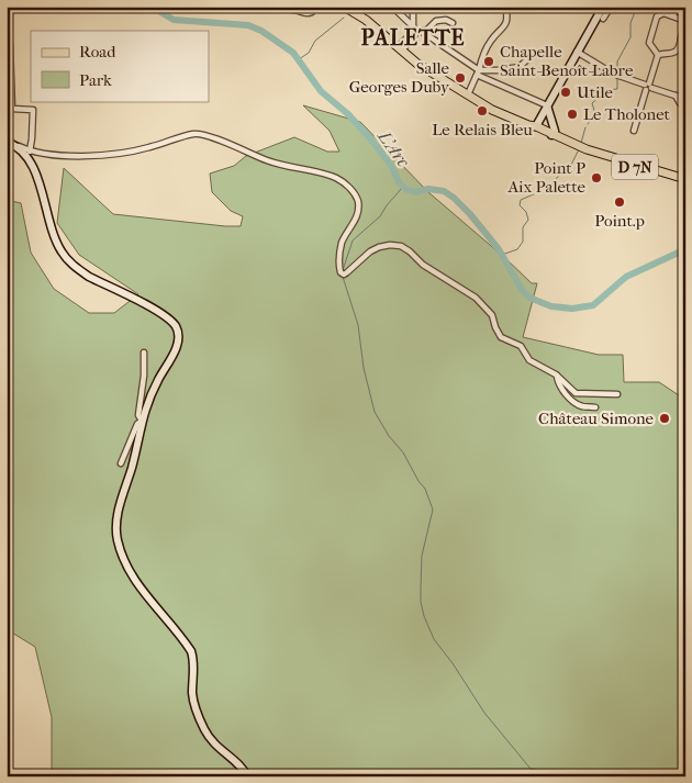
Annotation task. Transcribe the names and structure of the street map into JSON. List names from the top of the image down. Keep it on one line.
{"streets":{"main road":["D 7N"]},"districts":["PALETTE"],"water":["L'Arc"],"places":["Chapelle Saint-Benoît-Labre","Salle Georges Duby","Utile","Le Relais Bleu","Le Tholonet","Point P Aix Palette","Point.p","Château Simone"],"legend":["Road","Park"]}
